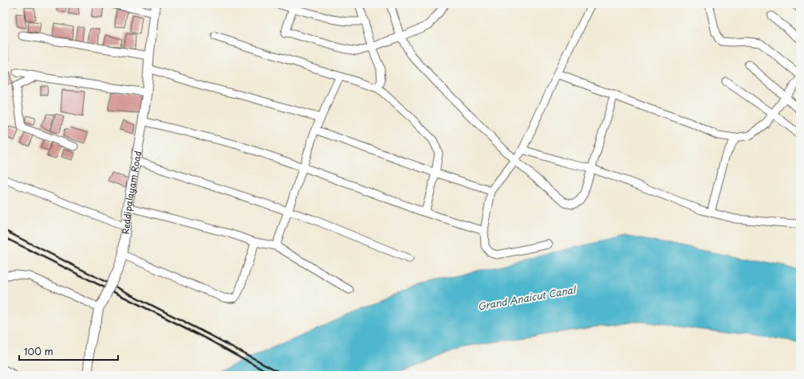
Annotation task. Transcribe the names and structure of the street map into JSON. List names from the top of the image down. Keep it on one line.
{"streets":{"street":["Reddipalayam Road"]},"water":["Grand Anaicut Canal"],"scale_bar":"100 m"}
